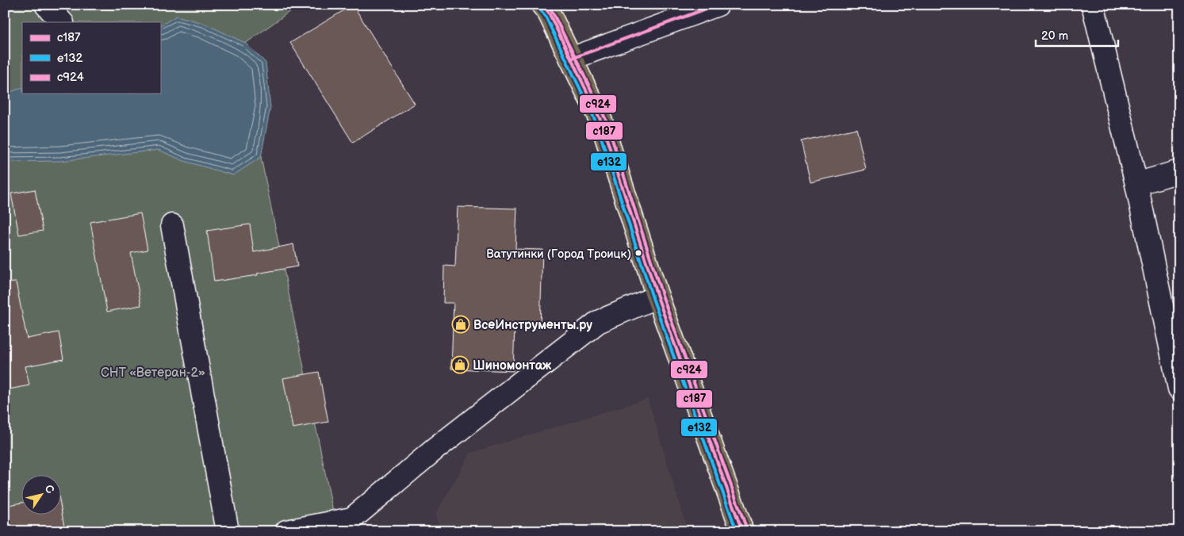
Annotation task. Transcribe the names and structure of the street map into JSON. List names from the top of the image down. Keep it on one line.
{"parks":["СНТ «Ветеран-2»"],"places":{"other":["Ватутинки (Город Троицк)"],"shop":["ВсеИнструменты.ру","Шиномонтаж"]},"lines":["transit line с187","transit line с924","transit line е132"],"legend":["с187","е132","с924"],"scale_bar":"20 m","north":"top right"}
